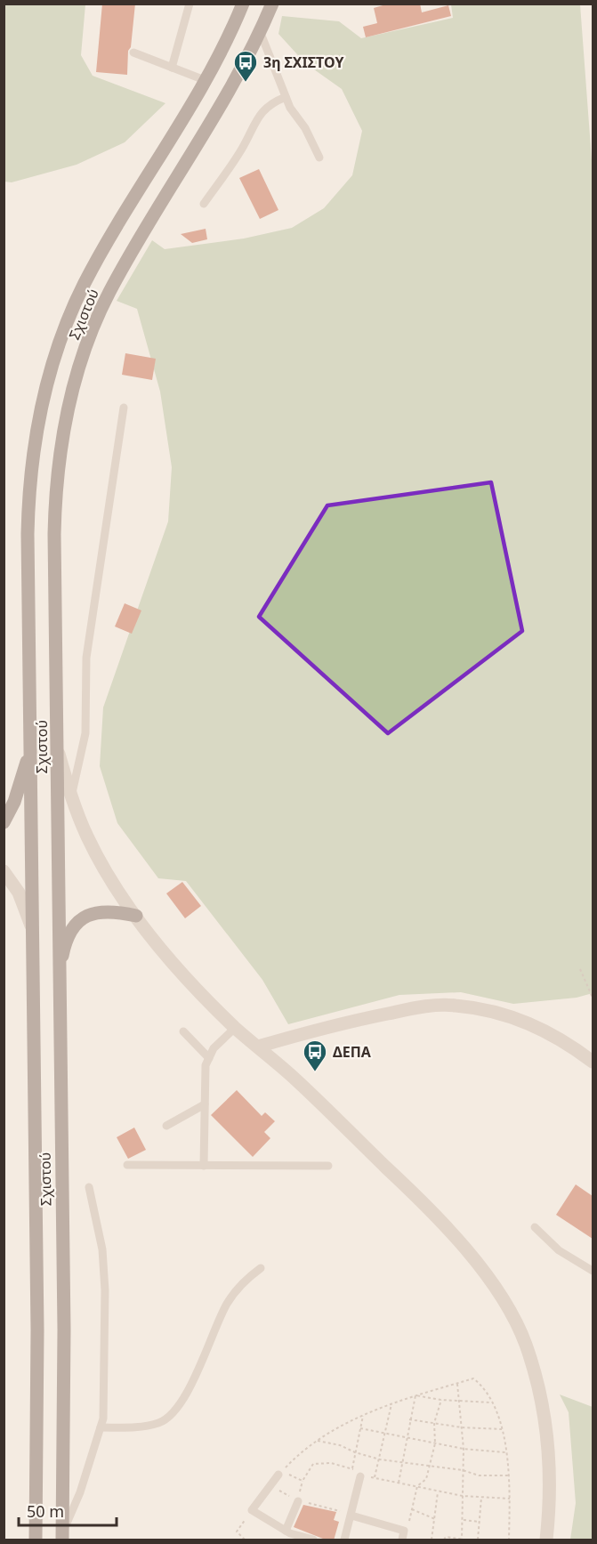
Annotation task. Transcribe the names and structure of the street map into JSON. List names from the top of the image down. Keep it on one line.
{"streets":{"main road":["Σχιστού"]},"places":{"bus stop":["3η ΣΧΙΣΤΟΥ","ΔΕΠΑ"]},"scale_bar":"50 m"}
